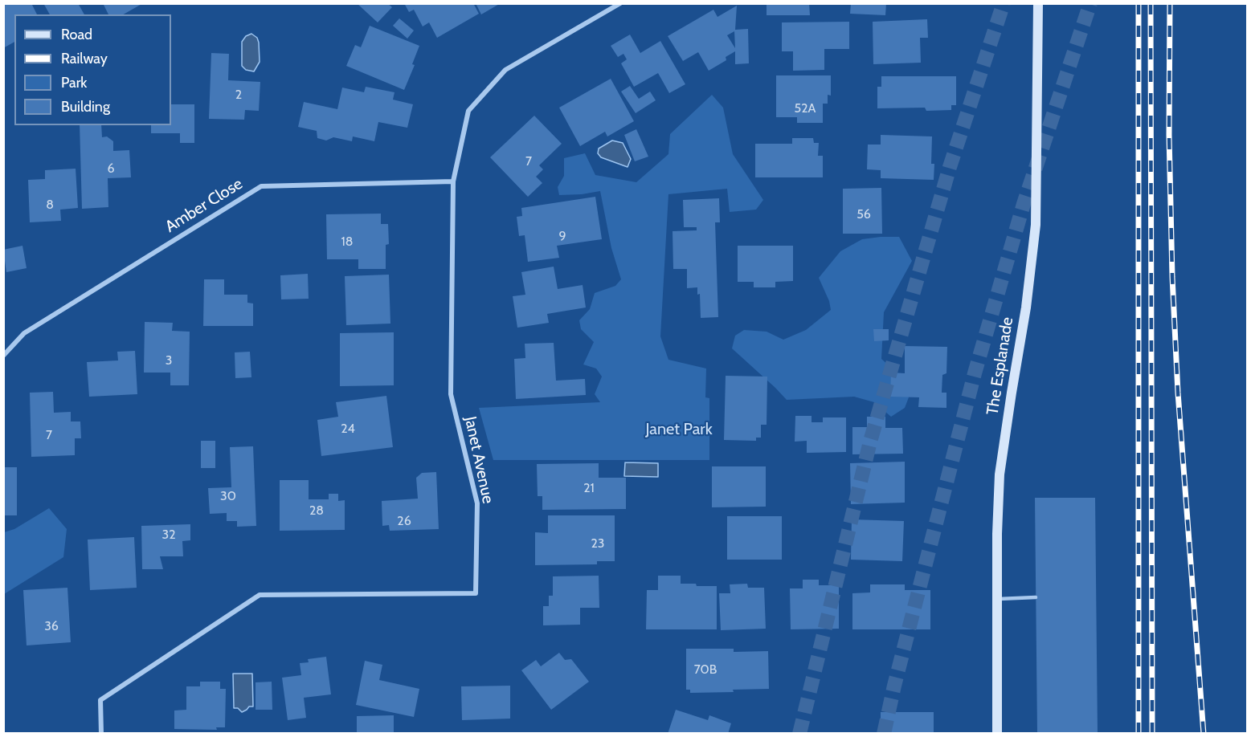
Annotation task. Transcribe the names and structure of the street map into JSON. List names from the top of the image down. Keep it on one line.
{"streets":{"main road":["The Esplanade"],"street":["Amber Close","Janet Avenue"]},"crossings":[["Amber Close","Janet Avenue"]],"parks":["Janet Park"],"house_numbers":["2","52A","7","6","8","56","9","18","3","24","7","21","30","28","26","32","23","36","70B"],"legend":["Road","Railway","Park","Building"]}
